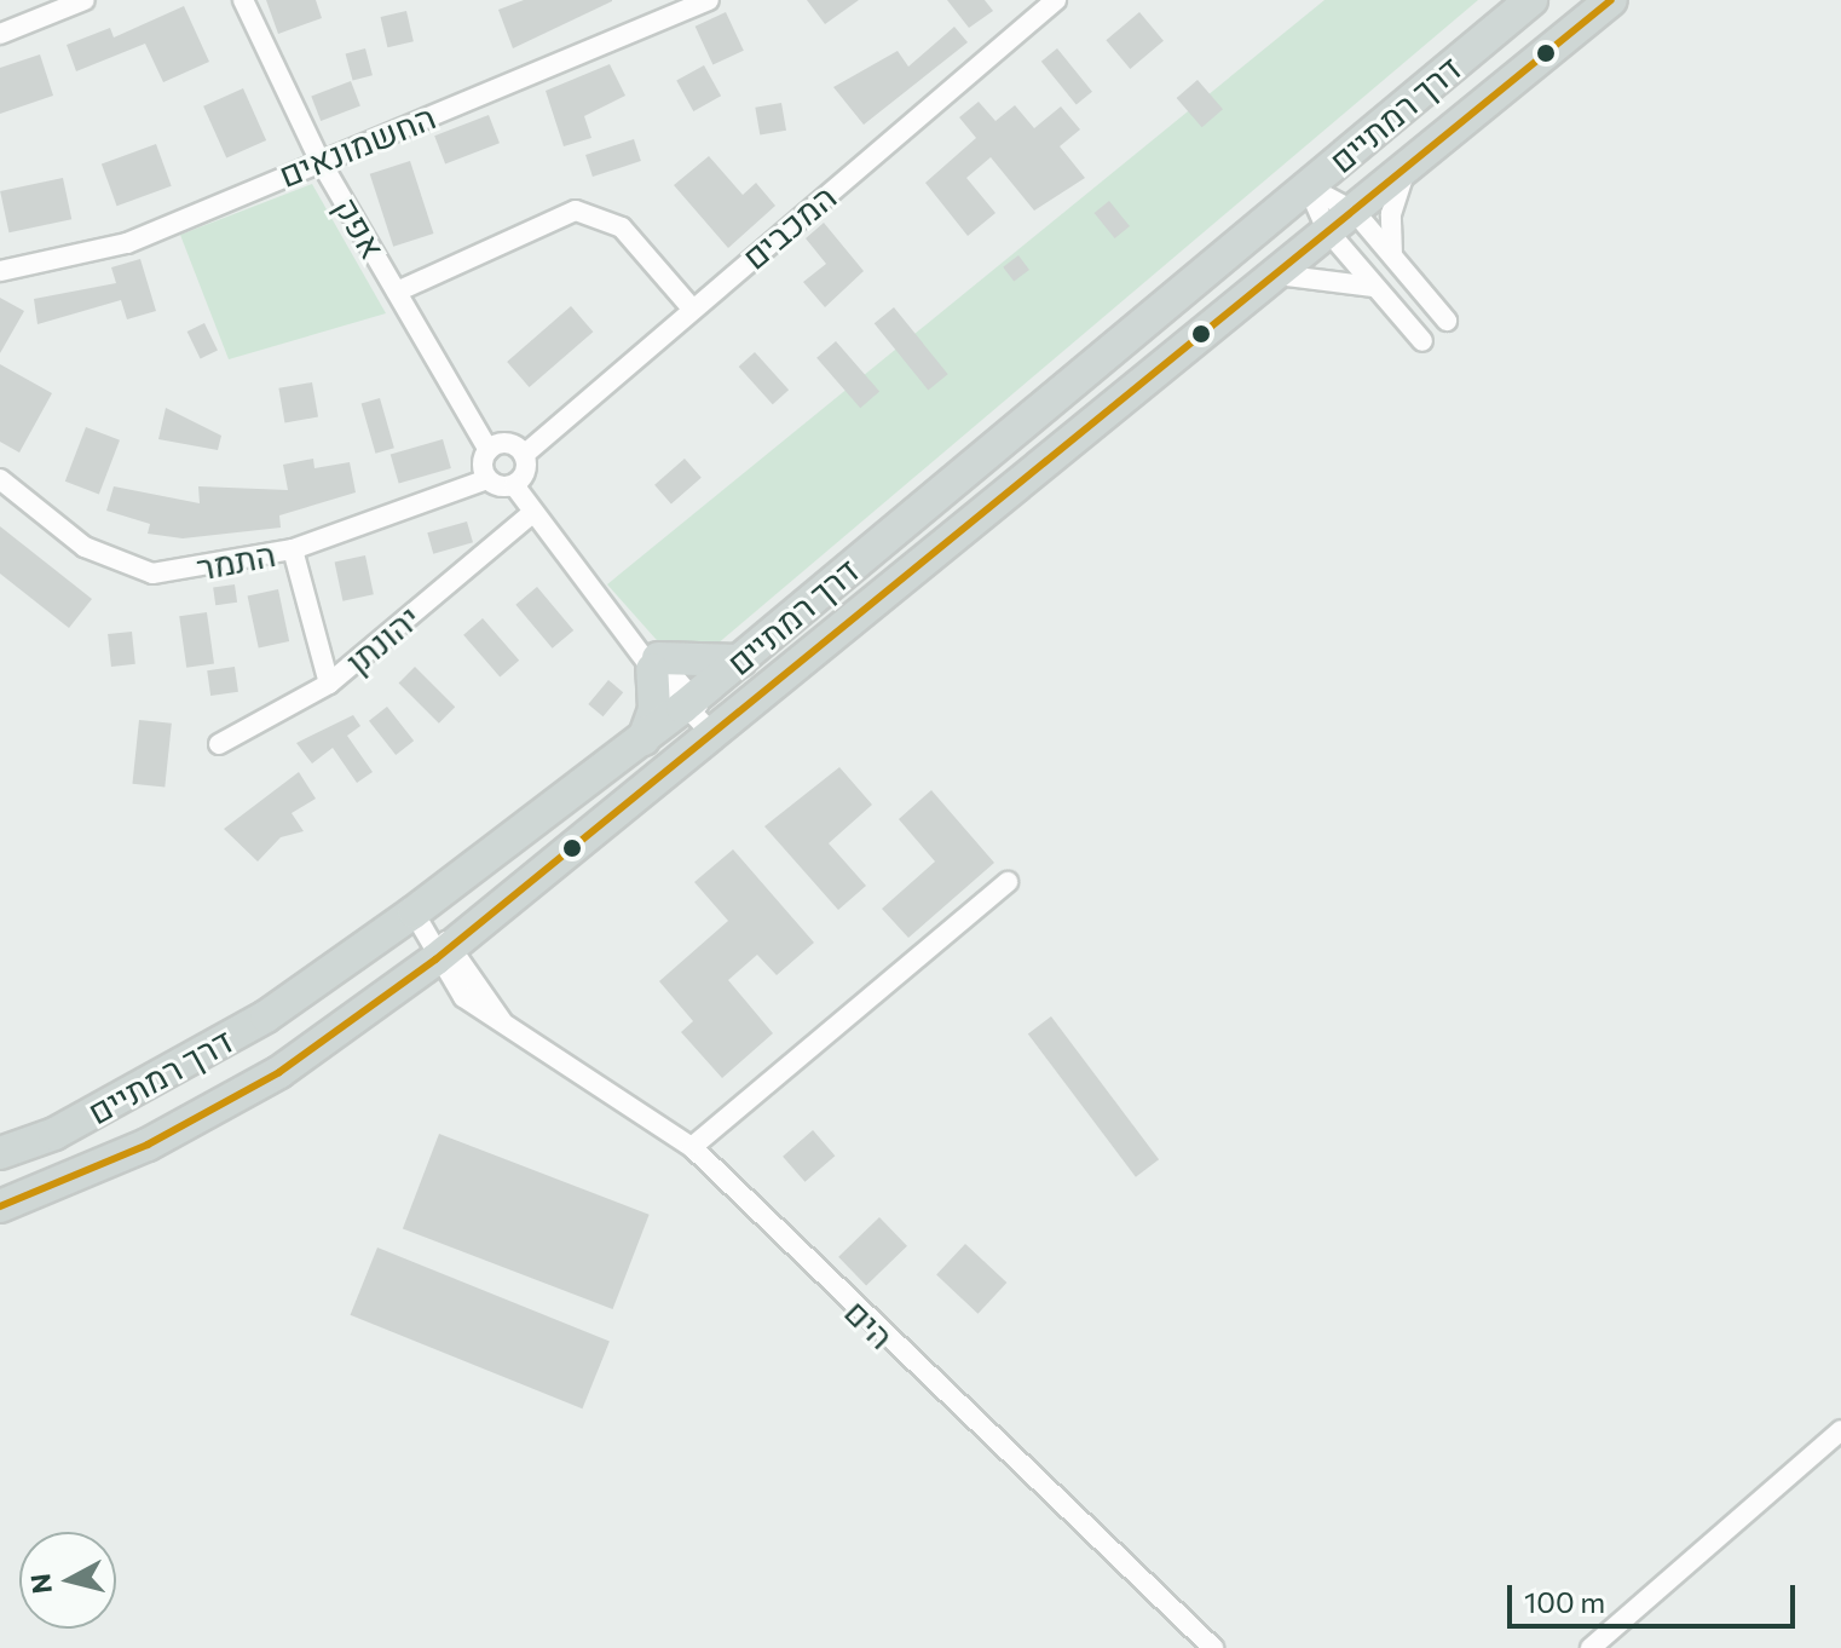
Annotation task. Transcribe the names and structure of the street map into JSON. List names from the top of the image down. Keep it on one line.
{"streets":{"main road":["דרך רמתיים"],"street":["החשמונאים","המכבים","אפק","התמר","יהונתן","הים"]},"crossings":[["דרך רמתיים","הים"],["החשמונאים","אפק"]],"scale_bar":"100 m","north":"left"}
